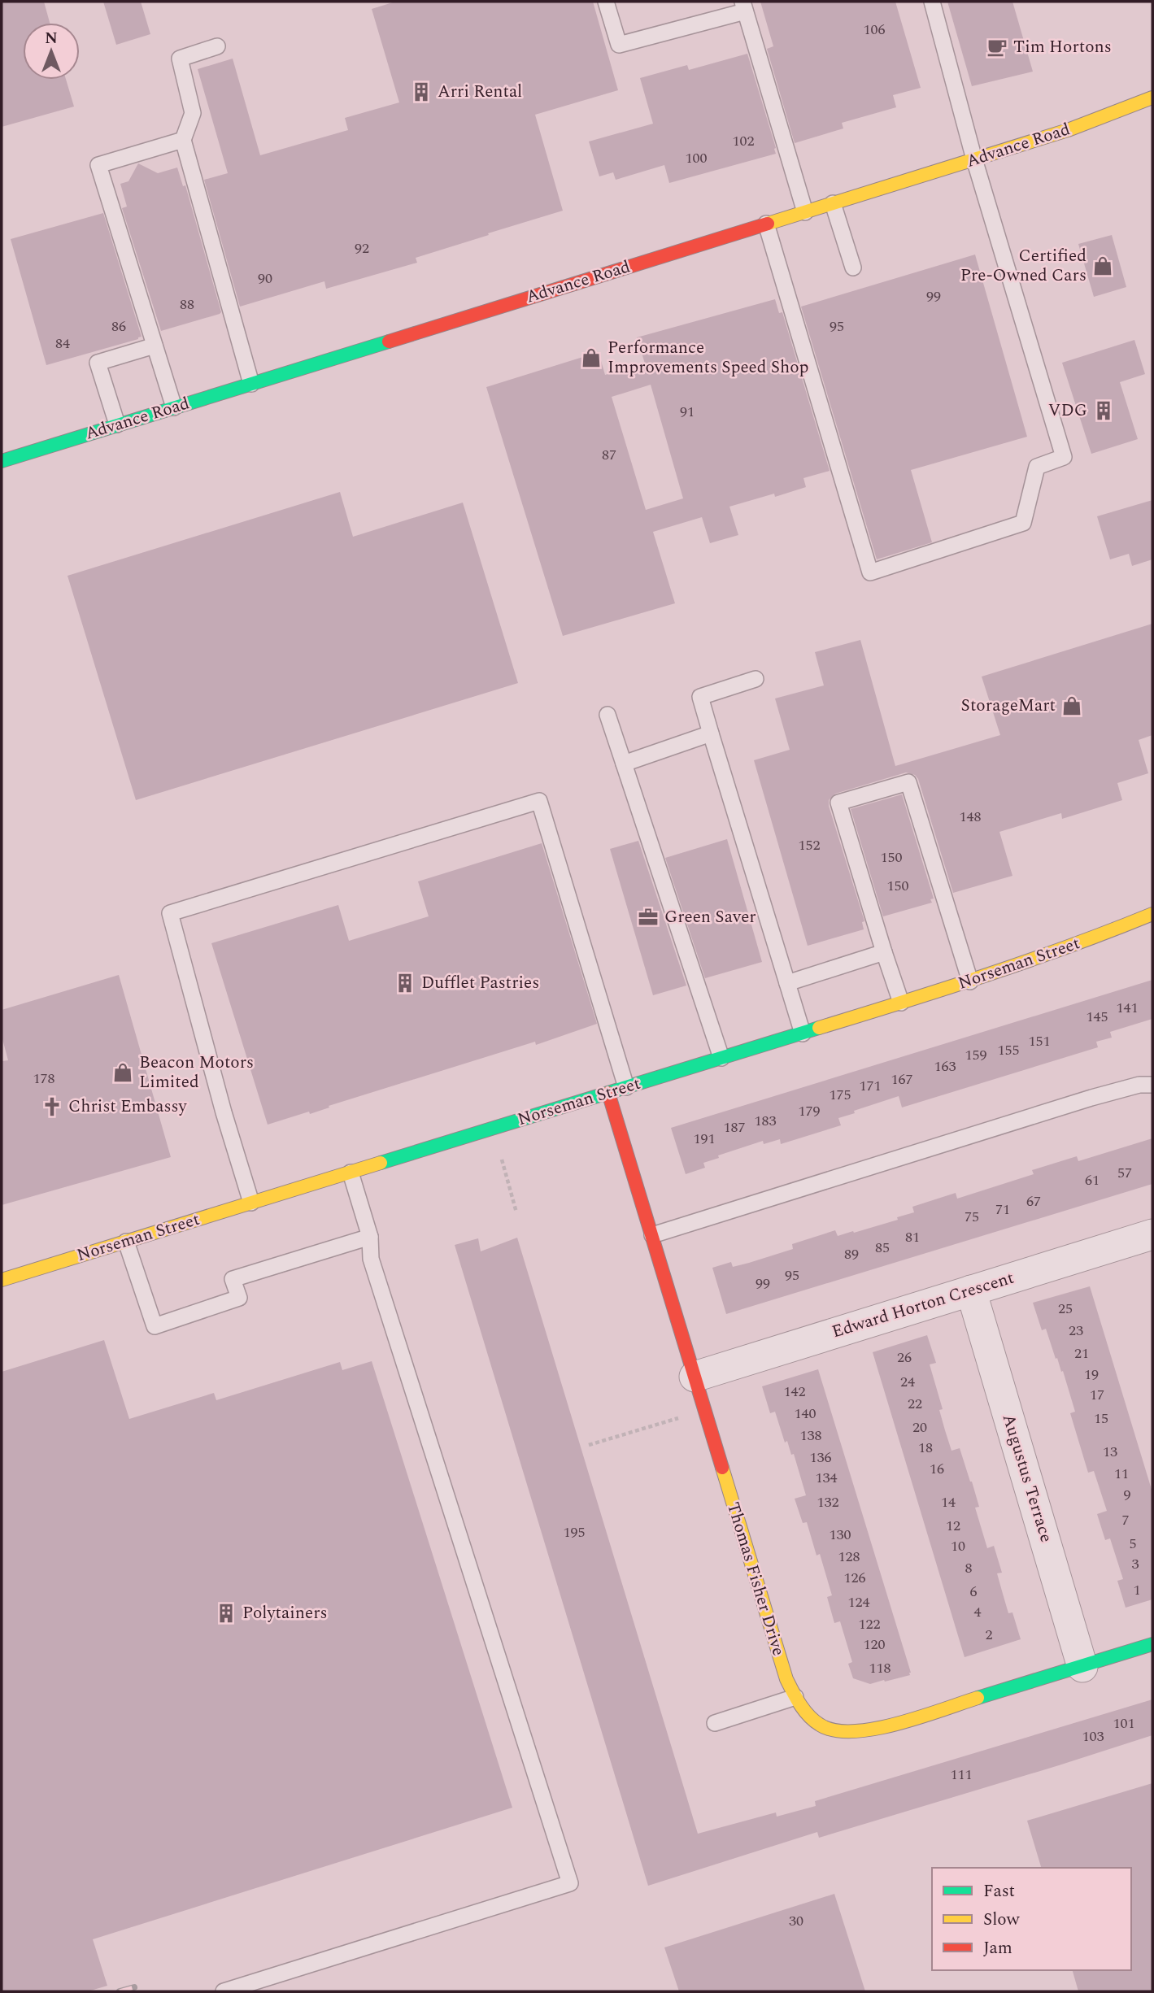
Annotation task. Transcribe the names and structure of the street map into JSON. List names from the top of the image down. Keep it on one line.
{"streets":{"street":["Advance Road","Norseman Street","Edward Horton Crescent","Augustus Terrace","Thomas Fisher Drive"]},"crossings":[["Norseman Street","Thomas Fisher Drive"],["Edward Horton Crescent","Augustus Terrace"],["Edward Horton Crescent","Thomas Fisher Drive"],["Augustus Terrace","Thomas Fisher Drive"]],"places":{"cafe":["Tim Hortons"],"building":["Arri Rental","VDG","Dufflet Pastries","Polytainers"],"shop":["Certified Pre-Owned Cars","Performance Improvements Speed Shop","StorageMart","Beacon Motors Limited"],"office":["Green Saver"],"church":["Christ Embassy"]},"house_numbers":["106","102","100","92","90","99","88","86","95","84","91","87","148","152","150","150","141","145","151","155","159","163","178","167","171","175","179","183","187","191","57","61","67","71","75","81","85","89","95","99","25","23","21","26","19","24","142","17","22","140","15","20","138","18","13","136","16","11","134","9","132","14","7","12","195","130","5","10","128","3","8","126","1","6","124","4","122","2","120","118","101","103","111","30"],"legend":["Fast","Slow","Jam"],"north":"top"}
